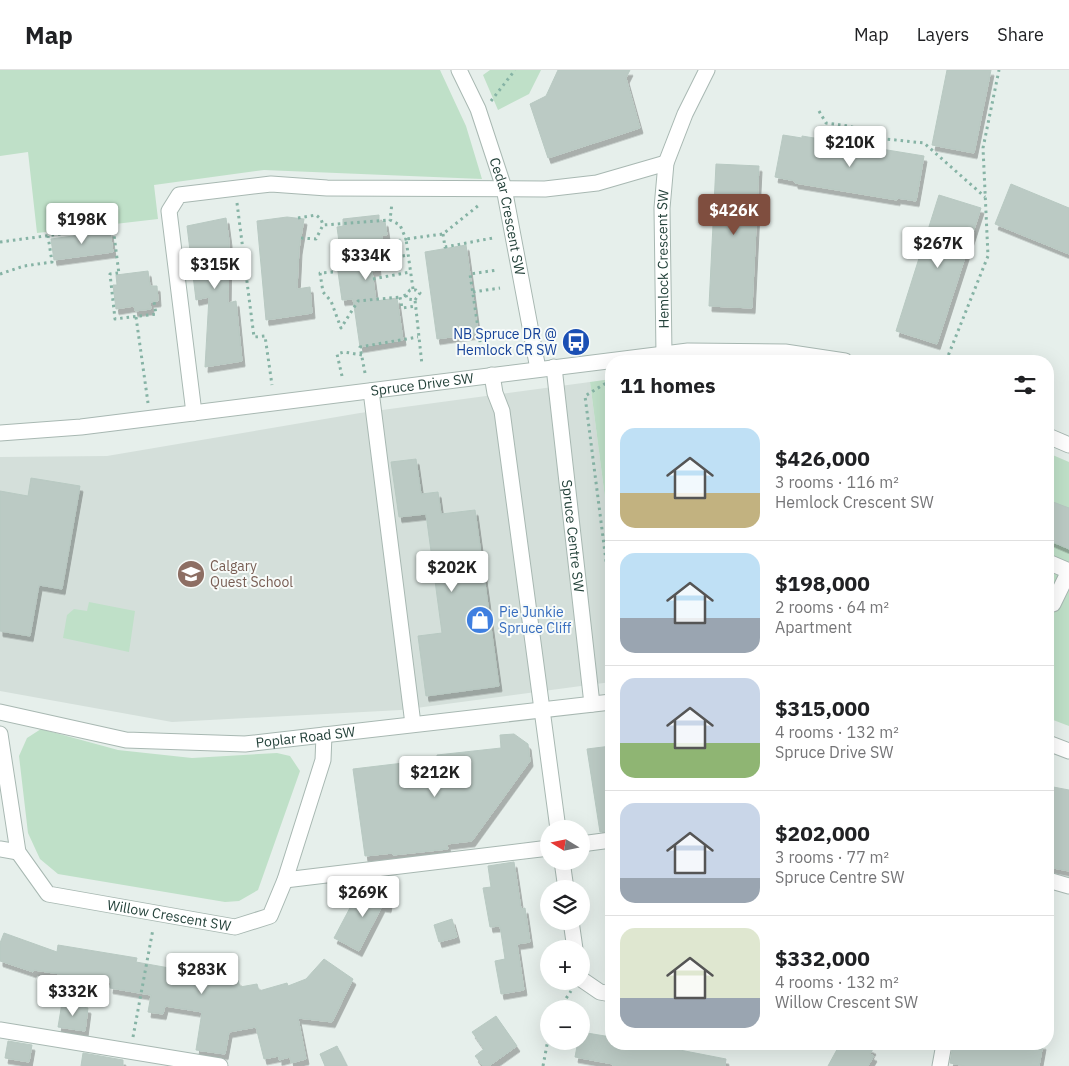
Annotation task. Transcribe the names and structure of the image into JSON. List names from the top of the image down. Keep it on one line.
{"streets":{"street":["Cedar Crescent SW","Hemlock Crescent SW","Spruce Drive SW","Spruce Centre SW","Poplar Road SW","Willow Crescent SW"]},"crossings":[["Cedar Crescent SW","Spruce Drive SW"],["Hemlock Crescent SW","Spruce Drive SW"],["Spruce Drive SW","Spruce Centre SW"],["Spruce Centre SW","Poplar Road SW"],["Poplar Road SW","Willow Crescent SW"]],"places":{"bus stop":["NB Spruce DR @ Hemlock CR SW"],"school or university":["Calgary Quest School"],"shop":["Pie Junkie Spruce Cliff"]},"north":"left","page":{"header":"Map","nav":["Map","Layers","Share"],"price":["$210K","$426K","$198K","$267K","$334K","$315K","$202K","$212K","$269K","$283K","$332K"],"heading":"11 homes","list":[{"name":"$426,000","note":"3 rooms · 116 m² · Hemlock Crescent SW"},{"name":"$198,000","note":"2 rooms · 64 m² · Apartment"},{"name":"$315,000","note":"4 rooms · 132 m² · Spruce Drive SW"},{"name":"$202,000","note":"3 rooms · 77 m² · Spruce Centre SW"},{"name":"$332,000","note":"4 rooms · 132 m² · Willow Crescent SW"}],"map_buttons":["+","−"]}}
